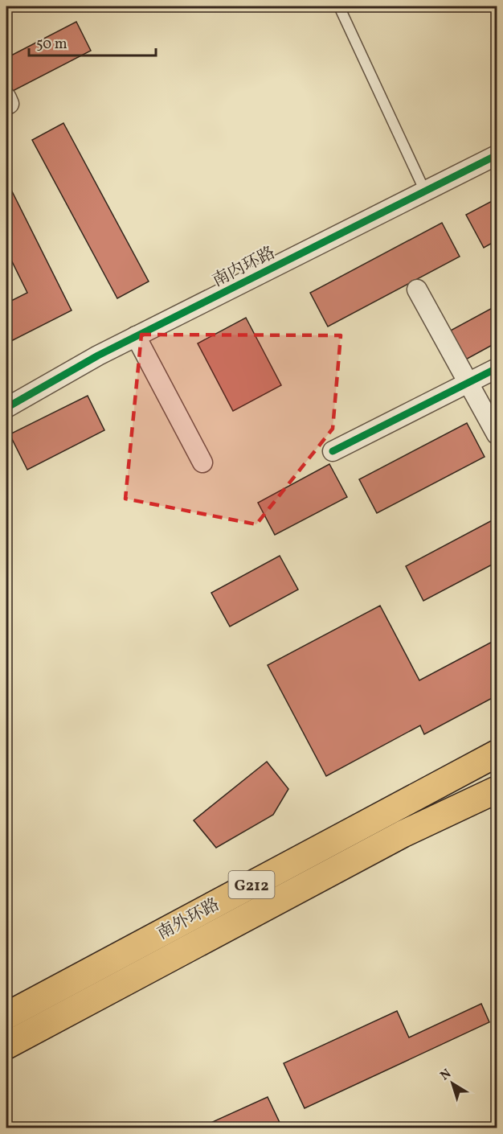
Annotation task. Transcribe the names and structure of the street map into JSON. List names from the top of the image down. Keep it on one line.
{"streets":{"highway":["G212","南外环路"],"street":["南内环路"]},"scale_bar":"50 m","north":"top left"}
